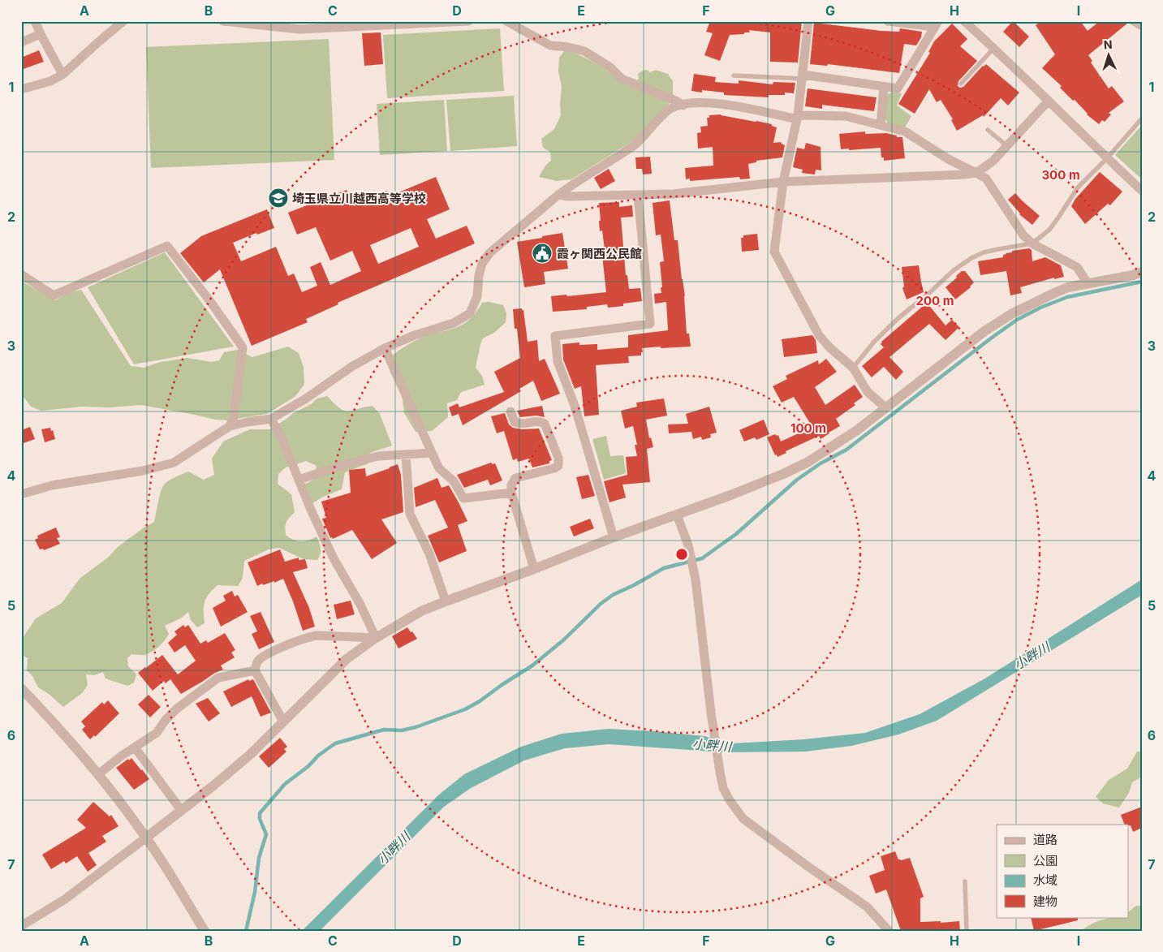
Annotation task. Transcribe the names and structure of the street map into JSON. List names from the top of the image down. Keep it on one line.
{"water":["小畔川"],"places":{"school or university":["埼玉県立川越西高等学校"],"public building":["霞ヶ関西公民館"]},"legend":["道路","公園","水域","建物"],"north":"top","grid":{"columns":["A","B","C","D","E","F","G","H","I"],"rows":["1","2","3","4","5","6","7"]},"rings":["300 m","200 m","100 m"]}
